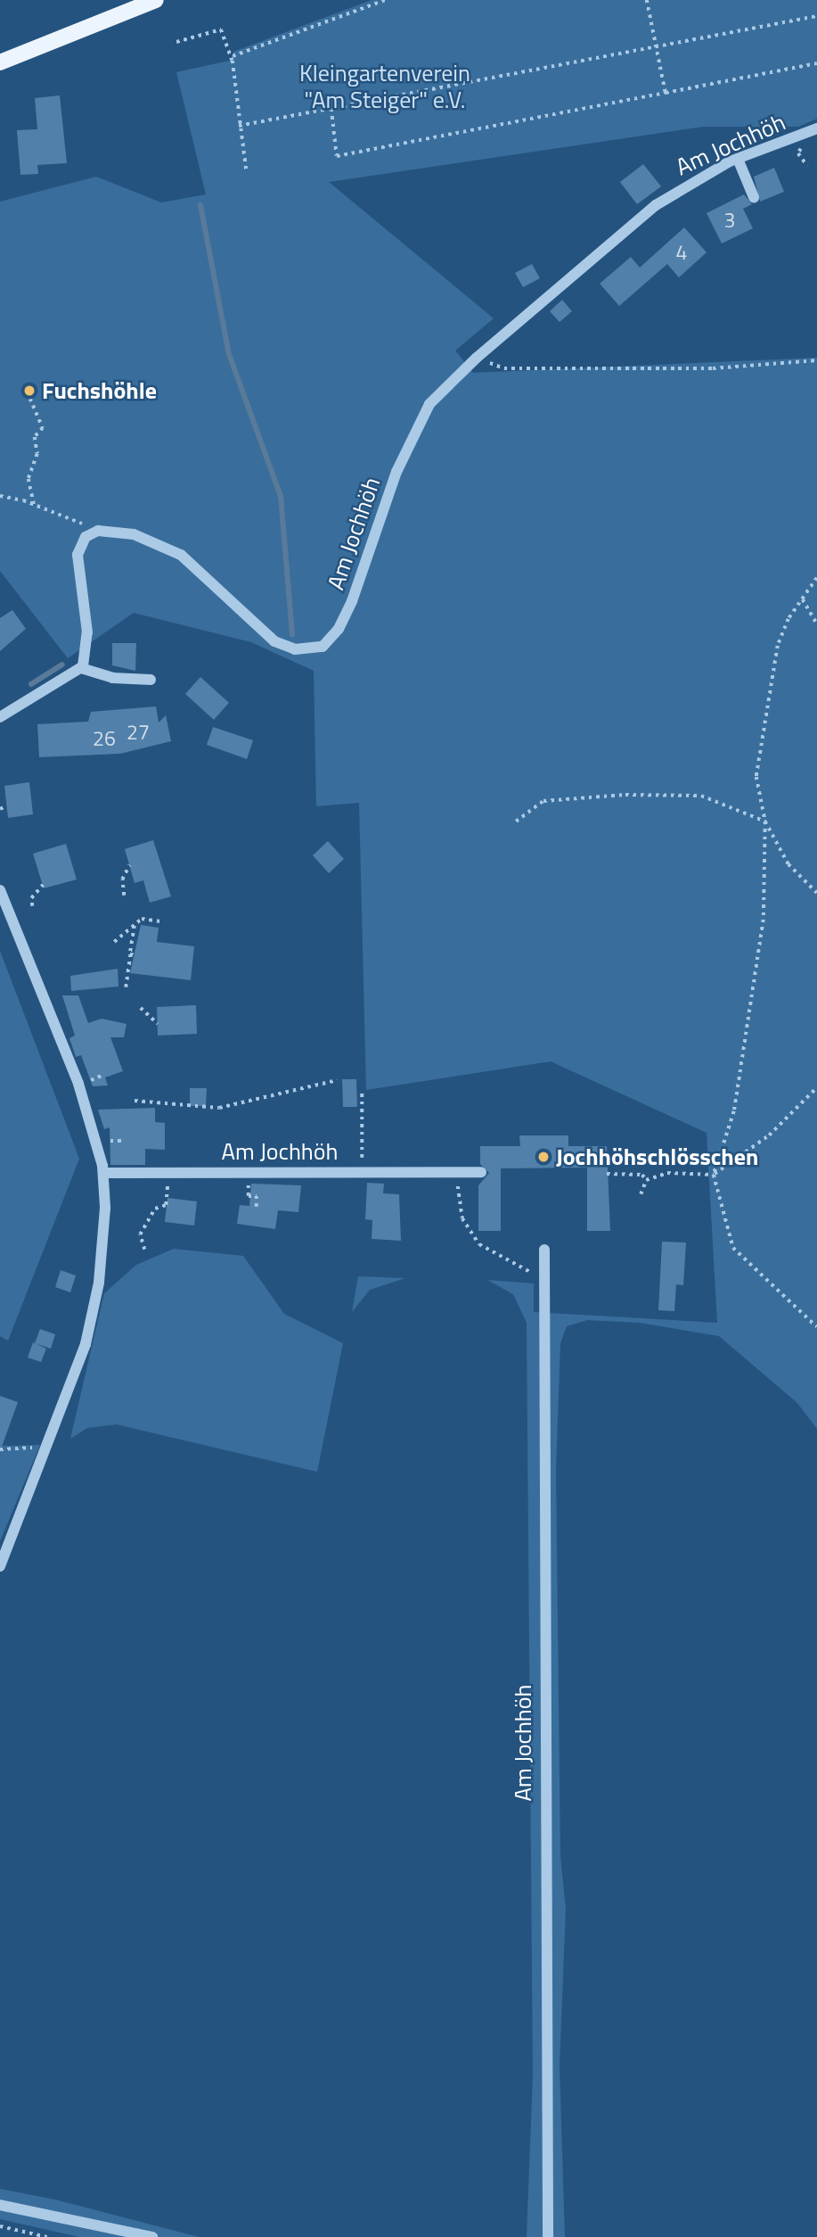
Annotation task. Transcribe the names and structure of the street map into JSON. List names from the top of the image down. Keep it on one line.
{"streets":{"street":["Am Jochhöh"]},"parks":["Kleingartenverein \"Am Steiger\" e.V."],"places":["Fuchshöhle","Jochhöhschlösschen"],"house_numbers":["3","4","27","26"]}
